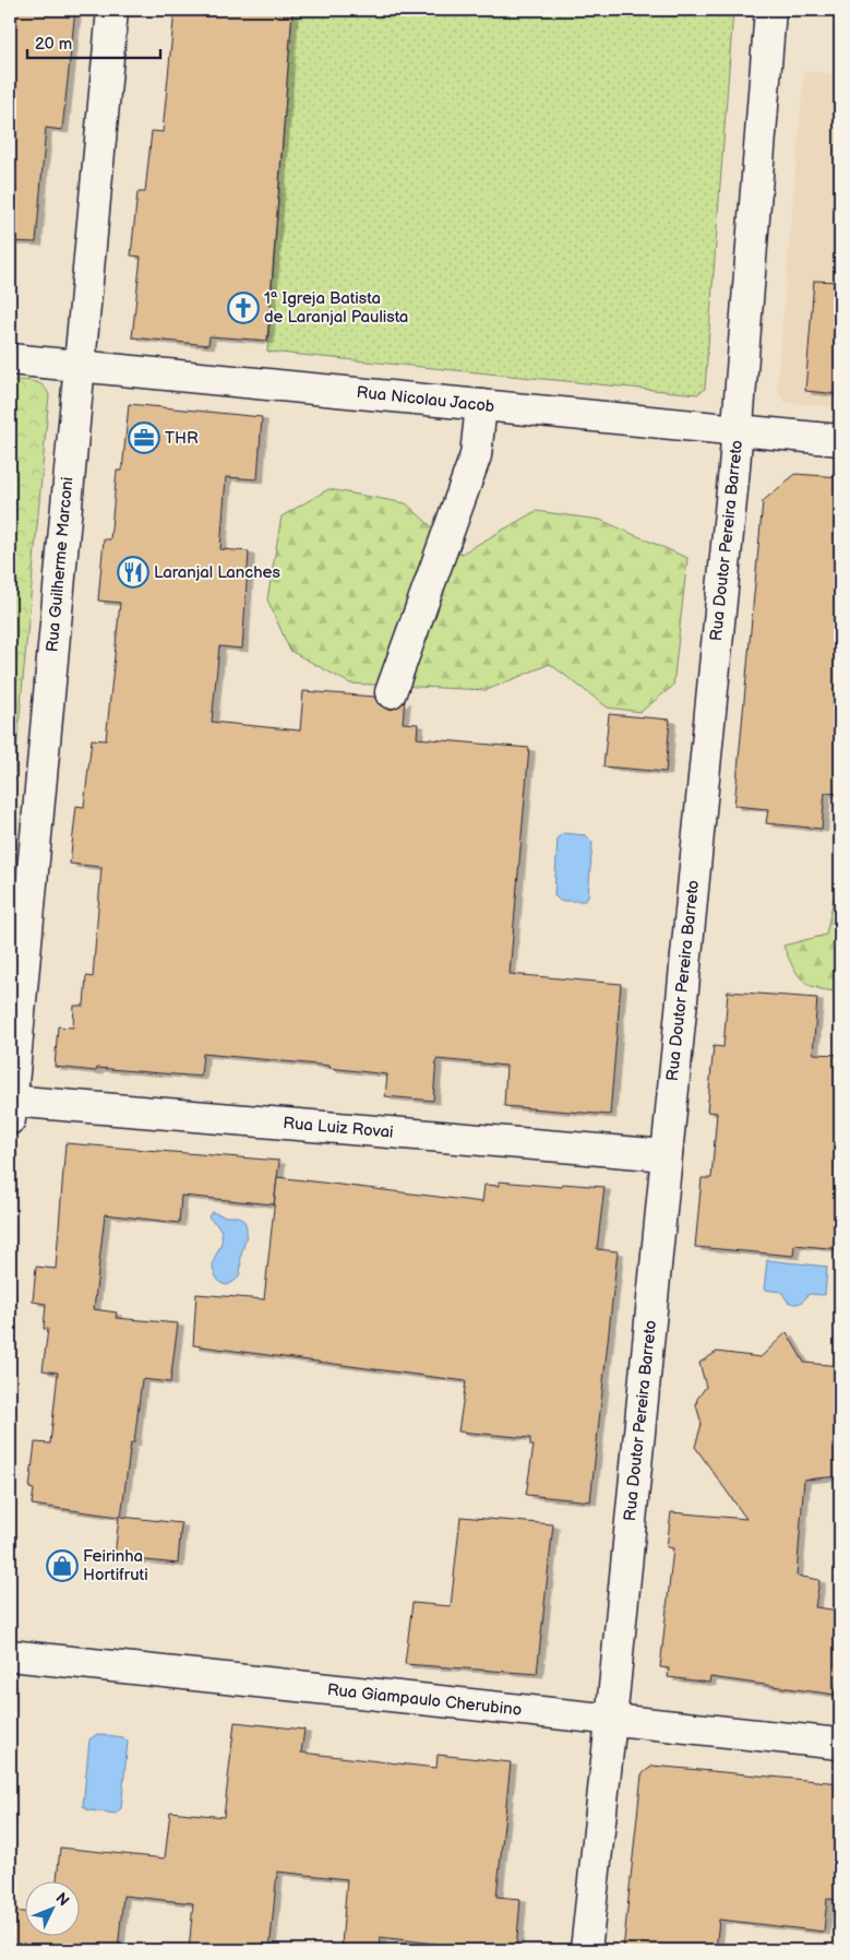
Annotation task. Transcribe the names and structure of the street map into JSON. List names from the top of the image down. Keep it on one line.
{"streets":{"street":["Rua Nicolau Jacob","Rua Doutor Pereira Barreto","Rua Guilherme Marconi","Rua Luiz Rovai","Rua Giampaulo Cherubino"]},"crossings":[["Rua Nicolau Jacob","Rua Doutor Pereira Barreto"],["Rua Nicolau Jacob","Rua Guilherme Marconi"],["Rua Doutor Pereira Barreto","Rua Luiz Rovai"],["Rua Doutor Pereira Barreto","Rua Giampaulo Cherubino"],["Rua Guilherme Marconi","Rua Luiz Rovai"]],"places":{"church":["1ª Igreja Batista de Laranjal Paulista"],"office":["THR"],"restaurant":["Laranjal Lanches"],"shop":["Feirinha Hortifruti"]},"scale_bar":"20 m","north":"top right"}
